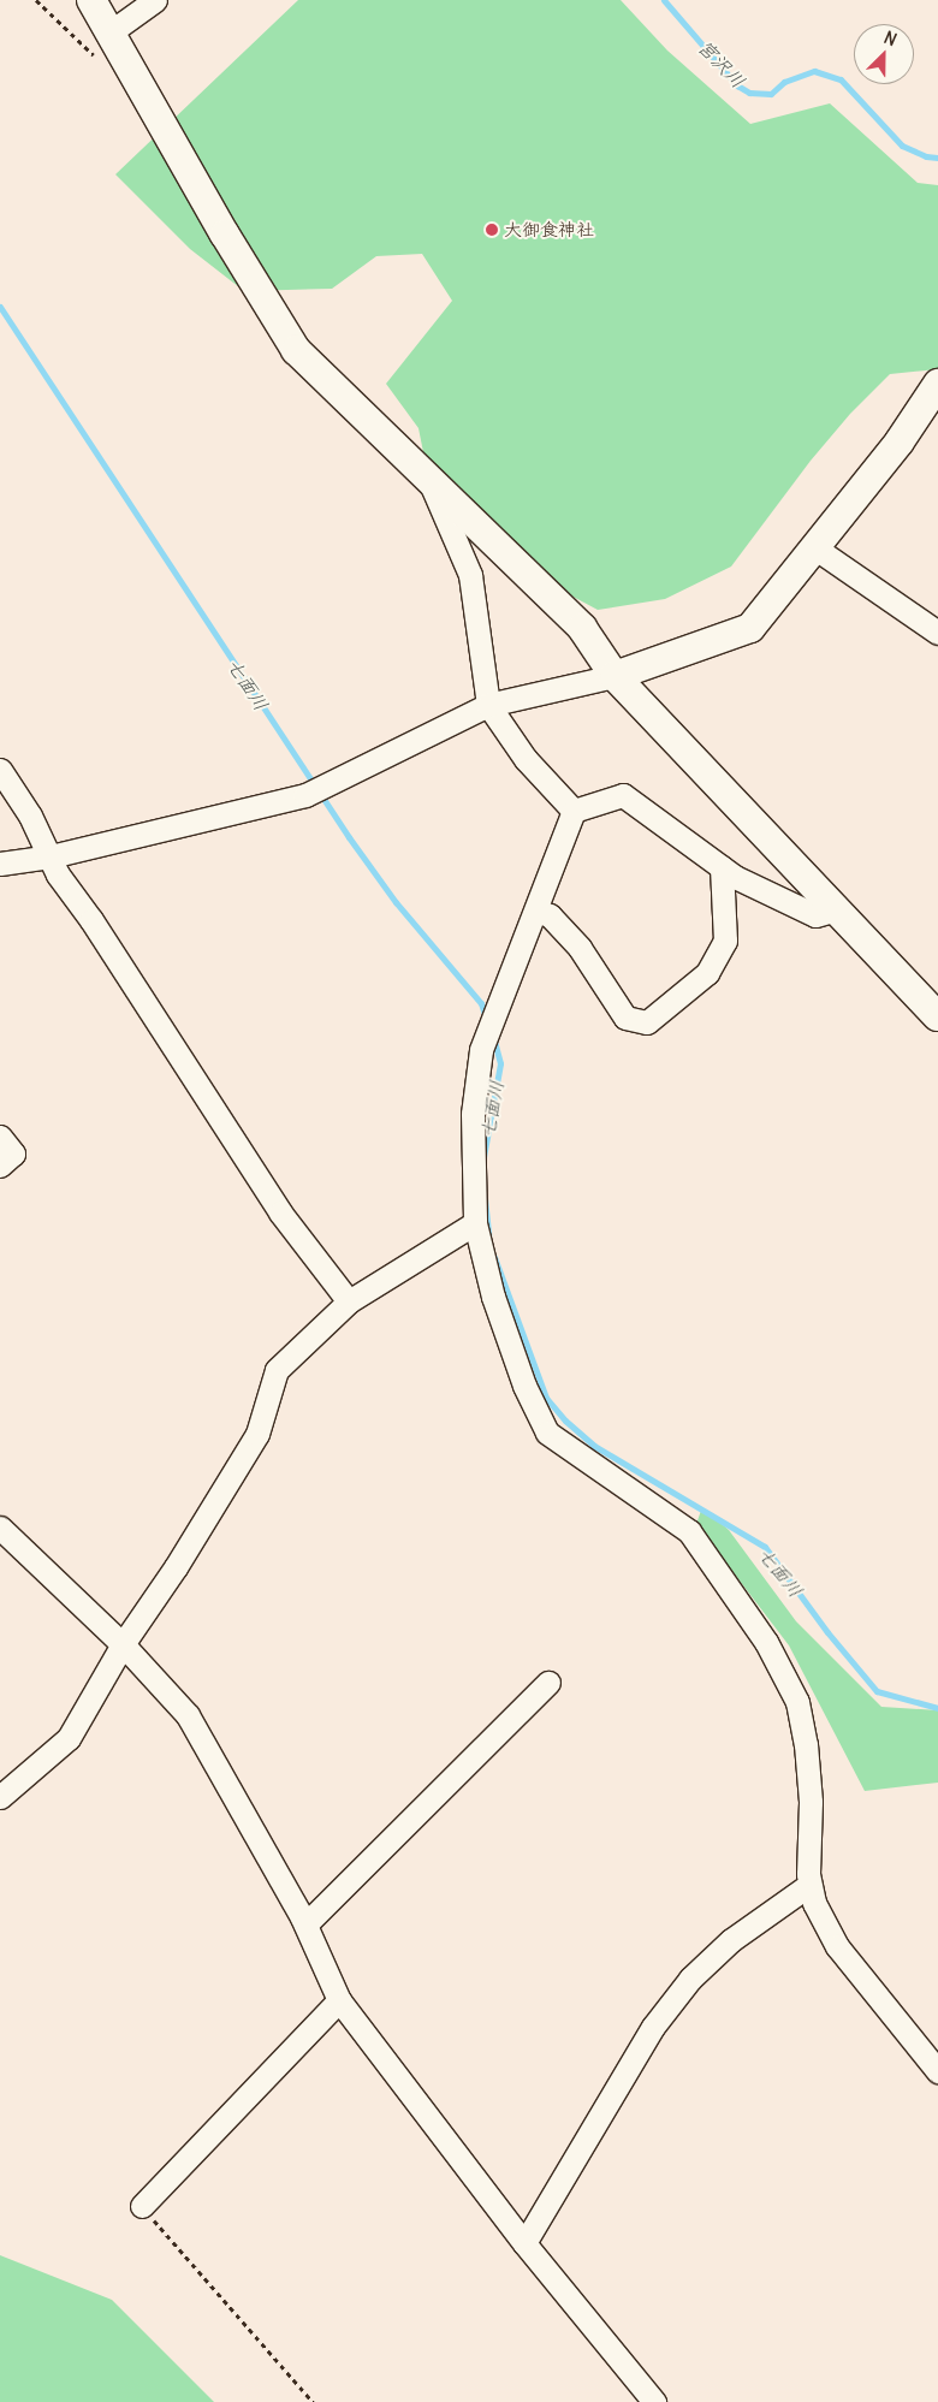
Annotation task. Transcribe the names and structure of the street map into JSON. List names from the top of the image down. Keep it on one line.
{"water":["宮沢川","七面川"],"places":["大御食神社"],"north":"top right"}
